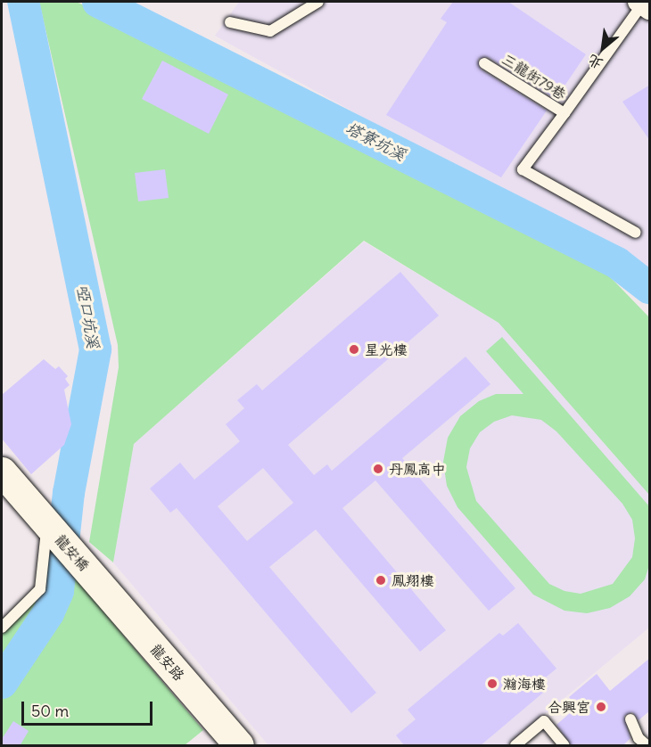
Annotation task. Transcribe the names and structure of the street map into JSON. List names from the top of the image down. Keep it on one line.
{"streets":{"street":["龍安橋","龍安路"],"lane":["三龍街79巷"]},"crossings":[["龍安橋","龍安路"]],"water":["塔寮坑溪","啞口坑溪"],"places":["星光樓","丹鳳高中","鳳翔樓","瀚海樓","合興宮"],"scale_bar":"50 m","north":"bottom left"}
